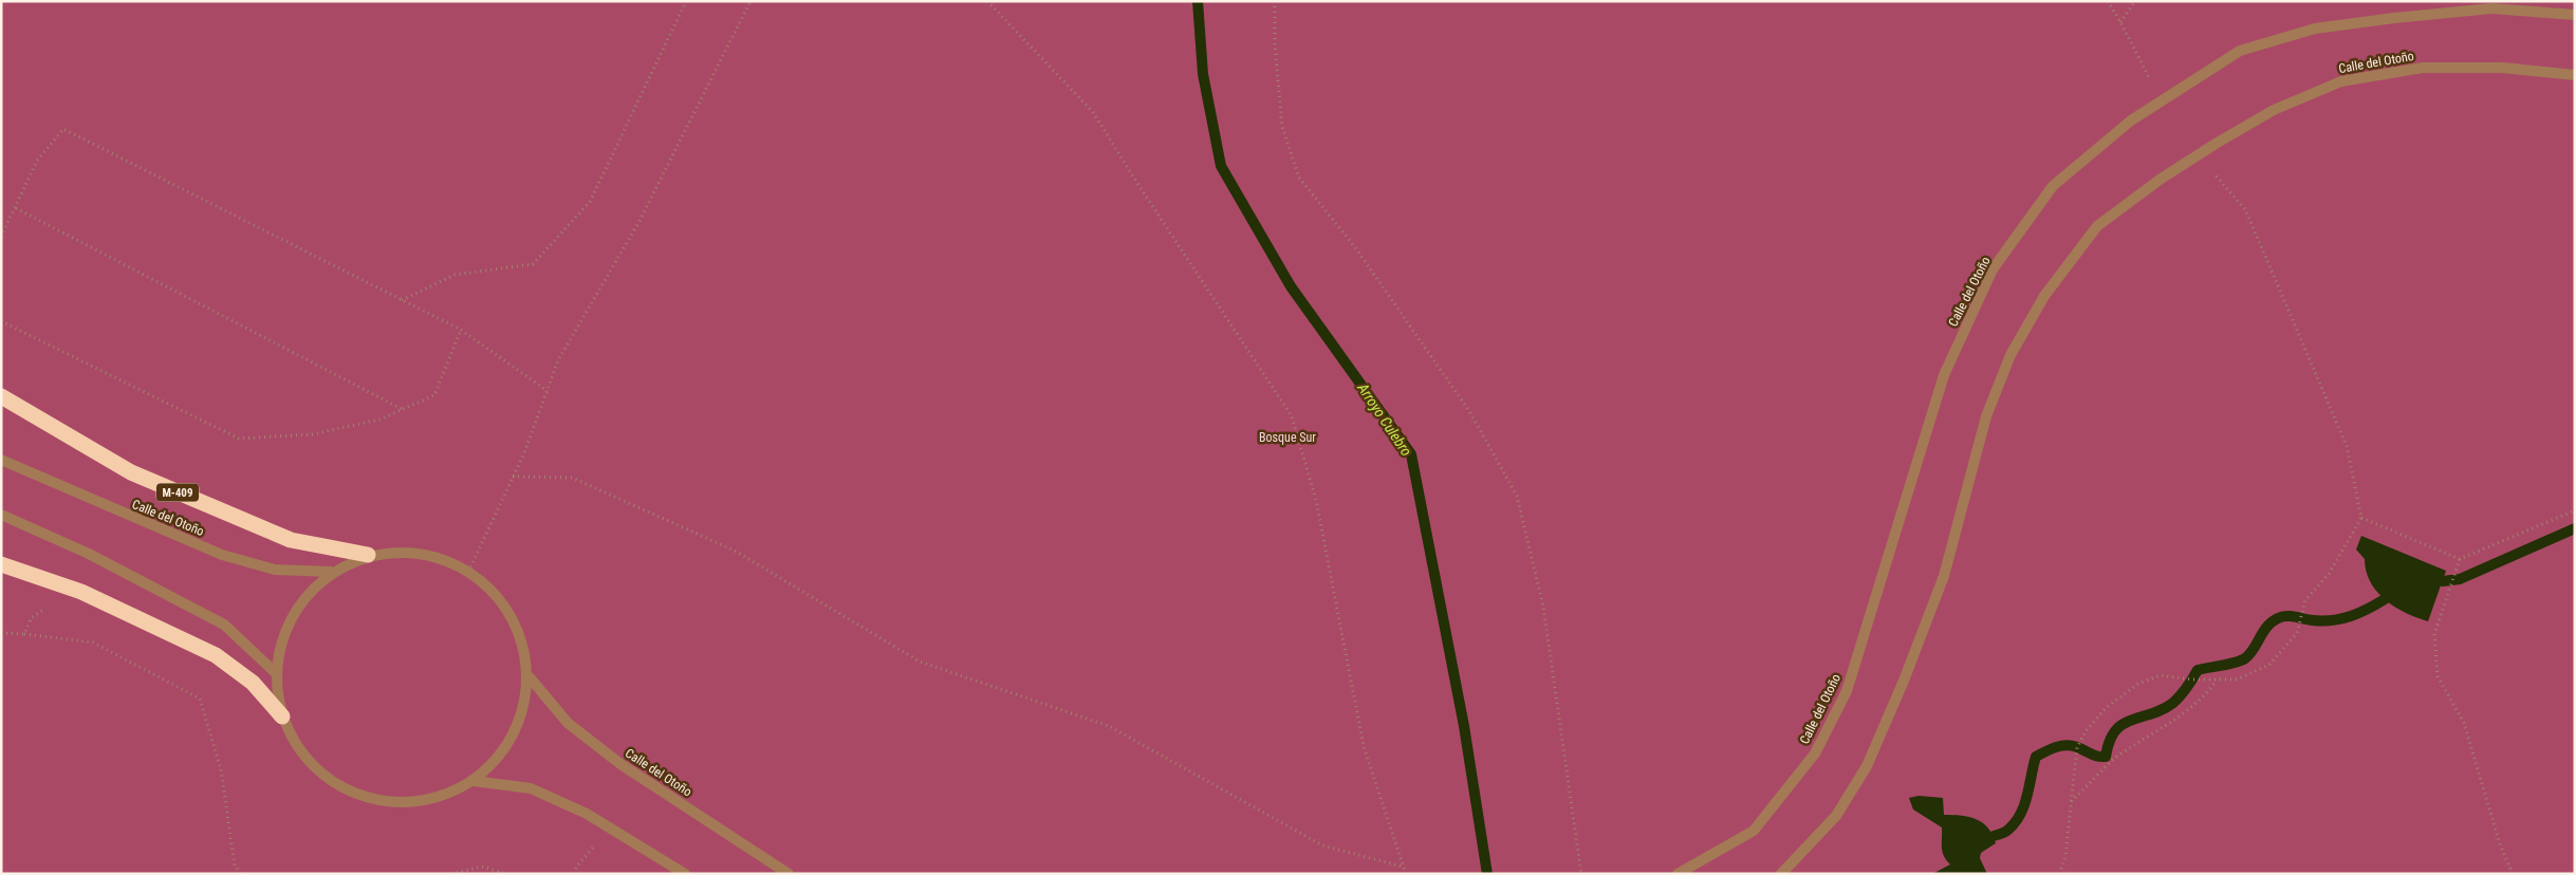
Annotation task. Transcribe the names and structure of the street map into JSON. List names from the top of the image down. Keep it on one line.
{"streets":{"highway":["M-409"],"street":["Calle del Otoño"]},"water":["Arroyo Culebro"],"parks":["Bosque Sur"]}
